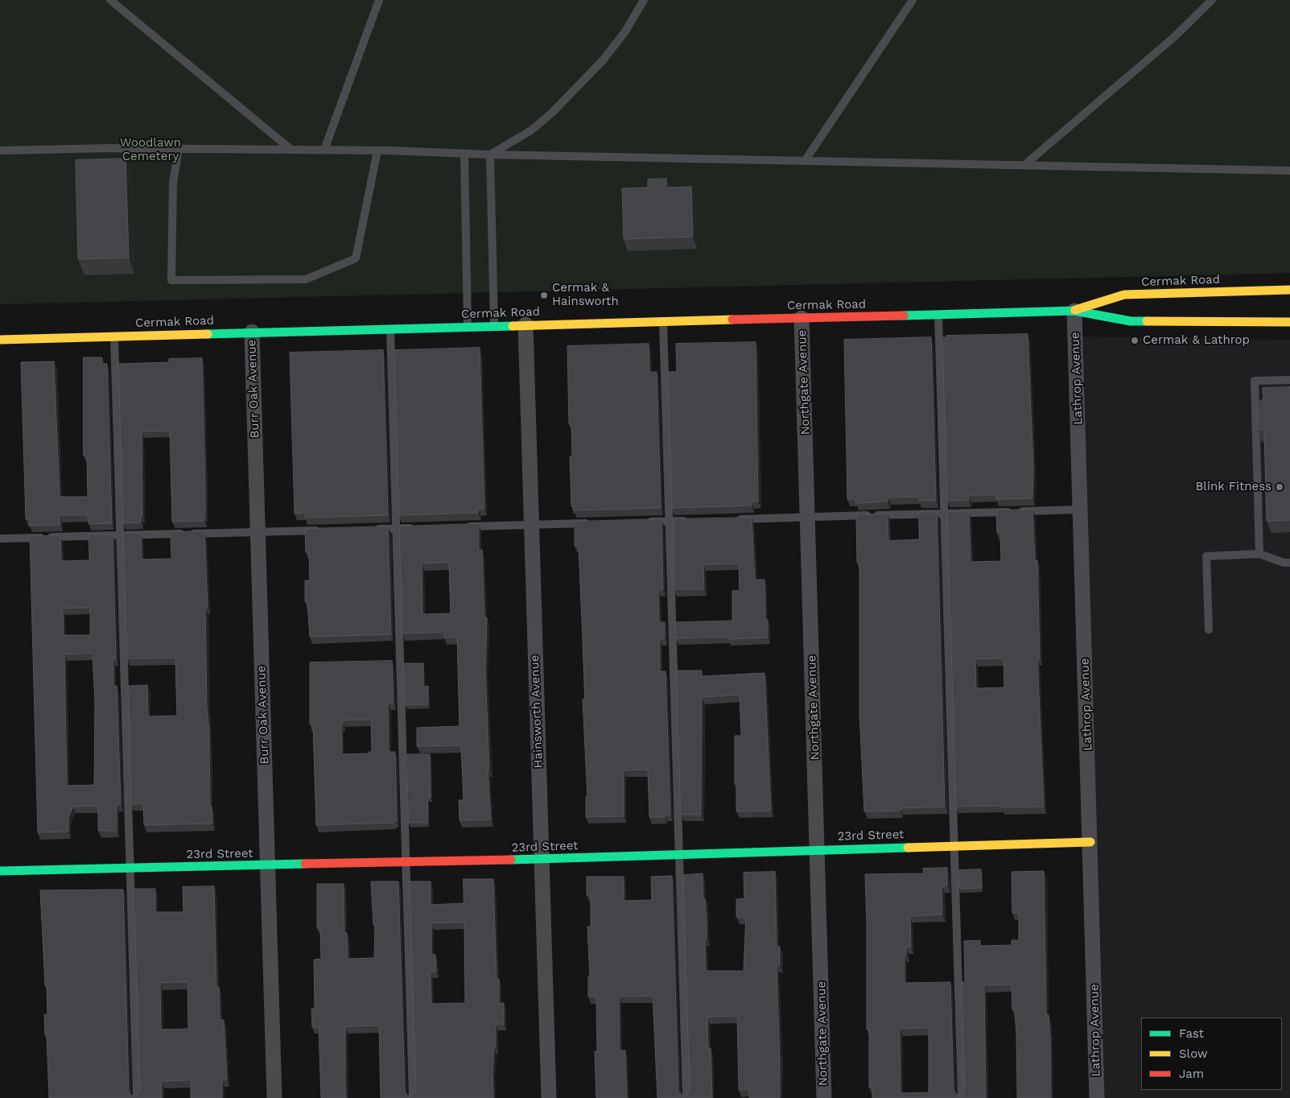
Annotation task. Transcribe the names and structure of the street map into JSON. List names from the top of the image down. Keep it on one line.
{"streets":{"main road":["Cermak Road","23rd Street"],"street":["Lathrop Avenue","Northgate Avenue","Burr Oak Avenue","Hainsworth Avenue"]},"crossings":[["Cermak Road","Lathrop Avenue"],["Cermak Road","Northgate Avenue"],["Cermak Road","Burr Oak Avenue"],["Cermak Road","Hainsworth Avenue"],["Lathrop Avenue","23rd Street"],["Northgate Avenue","23rd Street"],["Burr Oak Avenue","23rd Street"],["Hainsworth Avenue","23rd Street"]],"parks":["Woodlawn Cemetery"],"places":["Cermak & Hainsworth","Cermak & Lathrop","Blink Fitness"],"legend":["Fast","Slow","Jam"]}
